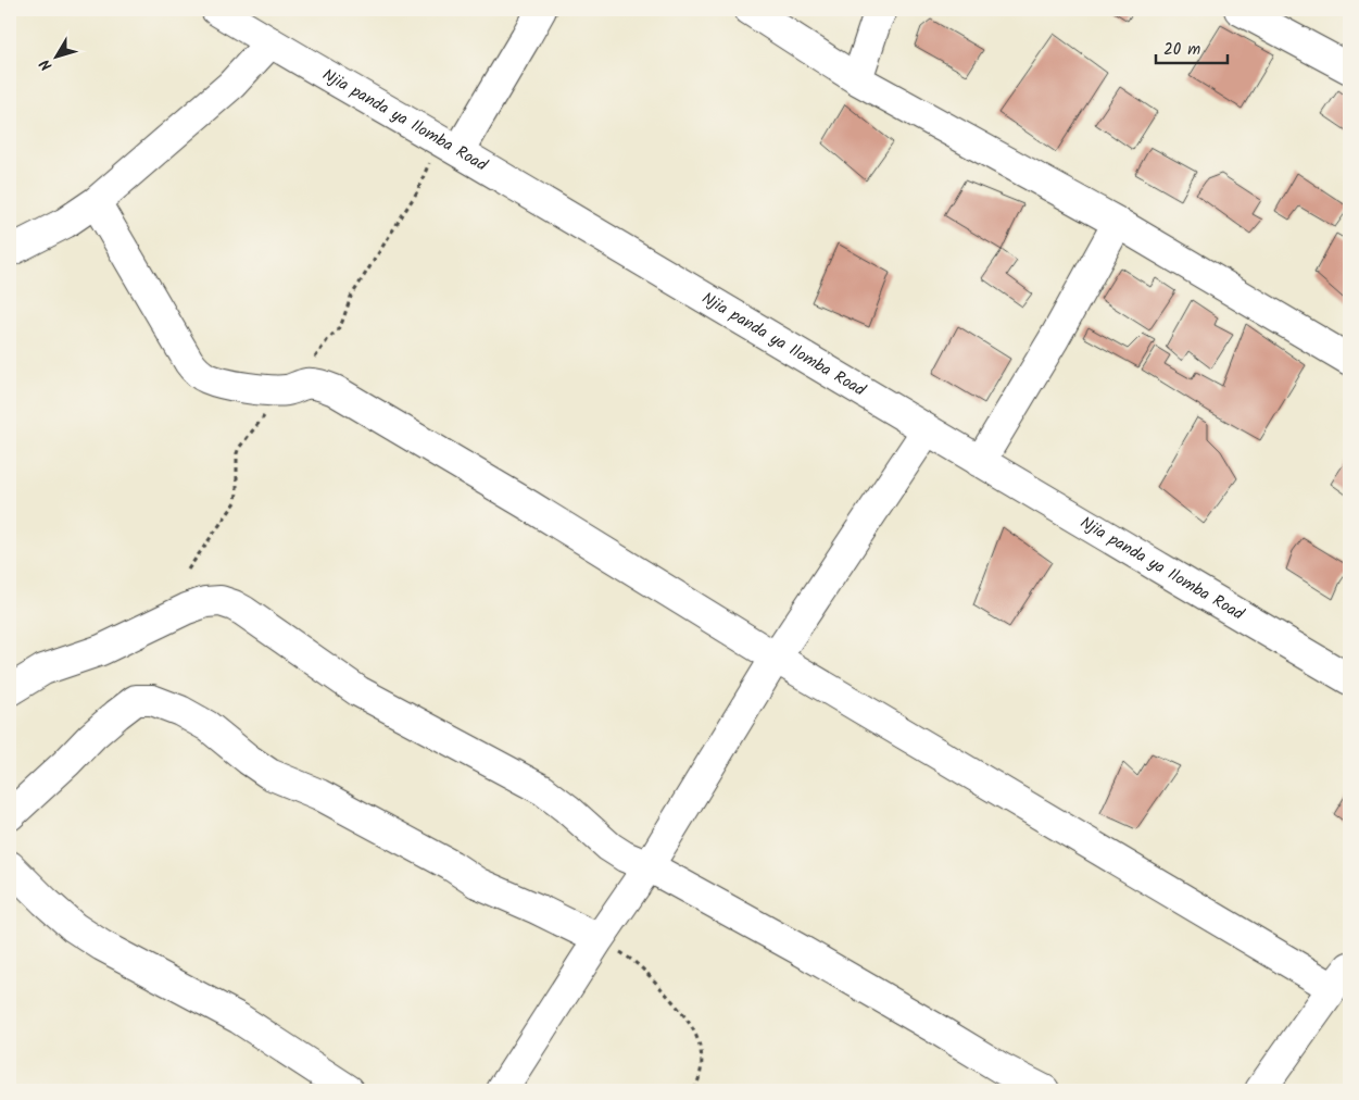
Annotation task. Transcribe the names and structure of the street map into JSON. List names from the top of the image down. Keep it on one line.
{"streets":{"street":["Njia panda ya Ilomba Road"]},"scale_bar":"20 m","north":"bottom left"}
